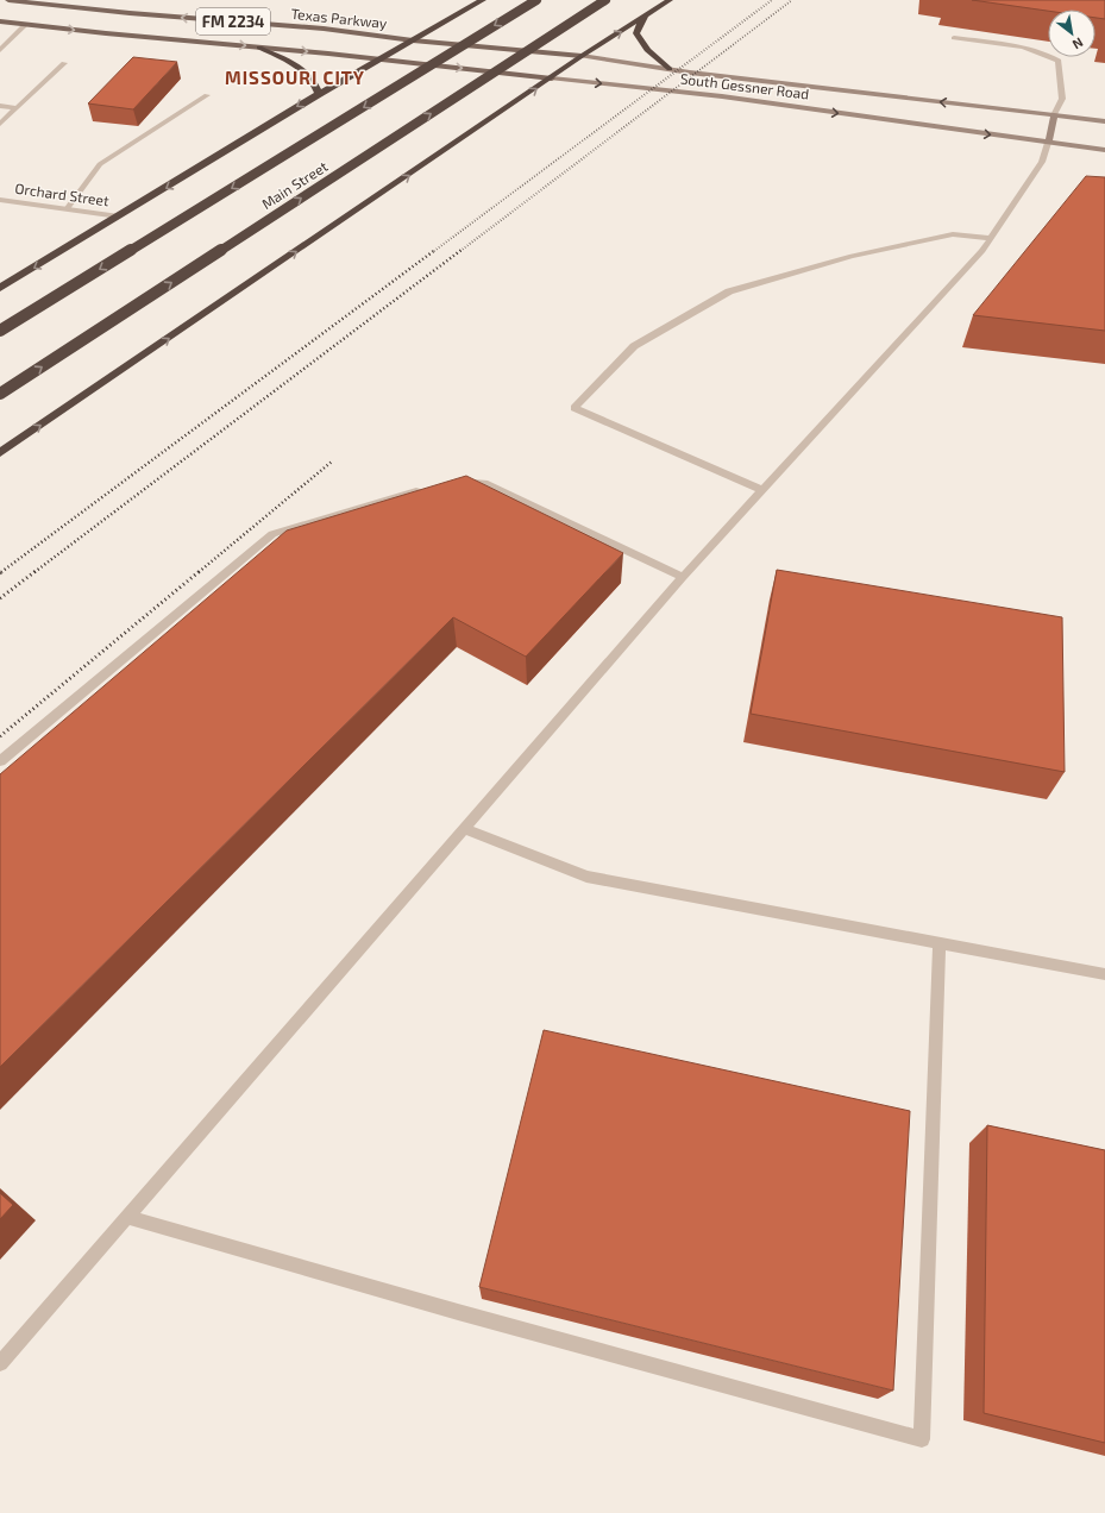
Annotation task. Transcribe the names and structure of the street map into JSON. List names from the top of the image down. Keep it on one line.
{"streets":{"highway":["Main Street"],"main road":["Texas Parkway","FM 2234","South Gessner Road"],"street":["Orchard Street"]},"crossings":[["Texas Parkway","South Gessner Road"],["FM 2234","South Gessner Road"]],"districts":["MISSOURI CITY"],"north":"bottom right"}
